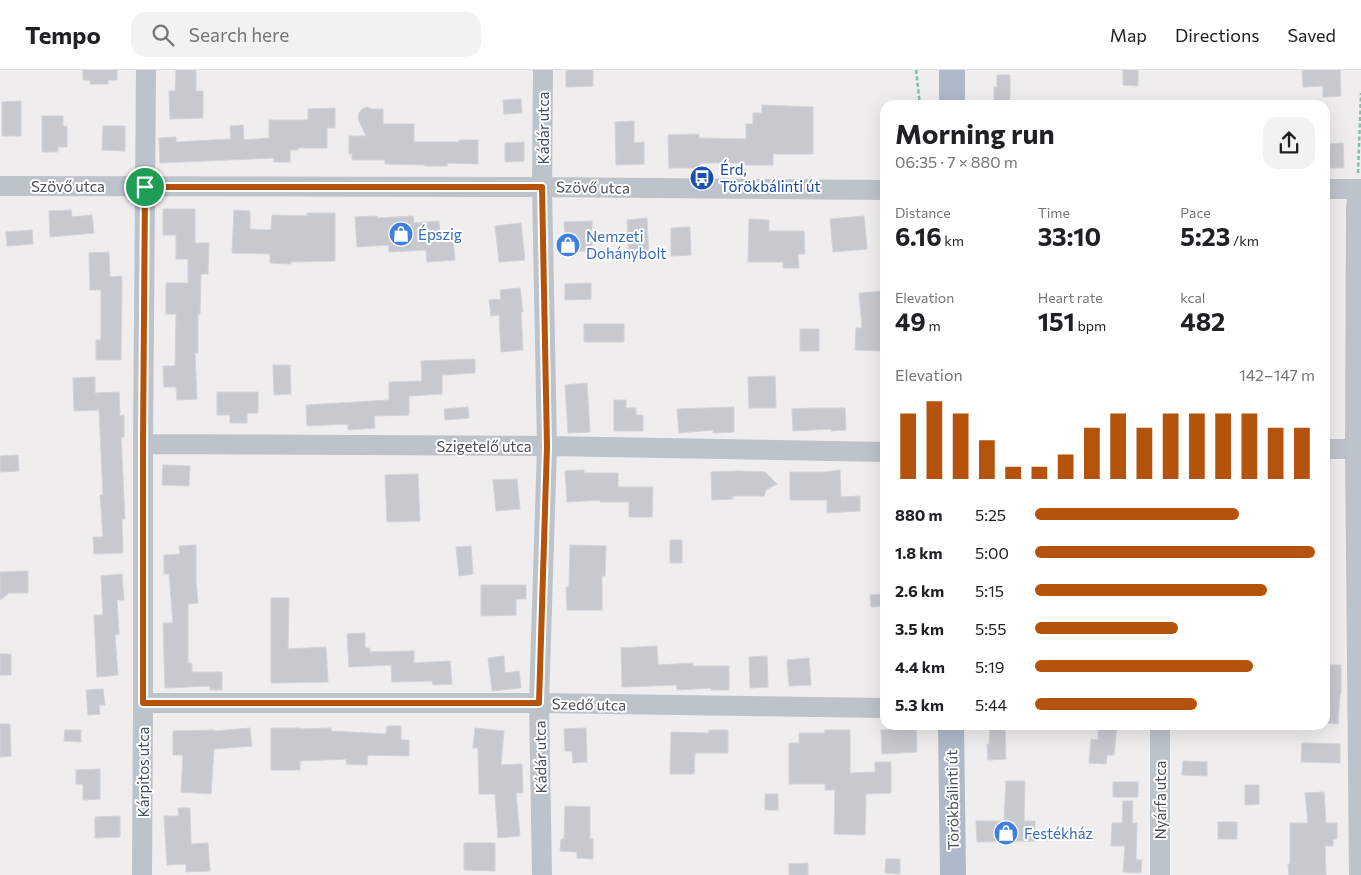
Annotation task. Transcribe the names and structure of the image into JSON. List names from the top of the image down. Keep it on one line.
{"streets":{"main road":["Törökbálinti út"],"street":["Kádár utca","Szövő utca","Szigetelő utca","Szedő utca","Kárpitos utca","Nyárfa utca"]},"crossings":[["Kádár utca","Szövő utca"],["Kádár utca","Szigetelő utca"],["Kádár utca","Szedő utca"],["Szövő utca","Kárpitos utca"],["Szigetelő utca","Kárpitos utca"],["Szedő utca","Kárpitos utca"]],"places":{"bus stop":["Érd, Törökbálinti út"],"shop":["Épszig","Nemzeti Dohánybolt","Festékház"]},"page":{"header":"Tempo","search":"Search here","nav":["Map","Directions","Saved"],"heading":["Morning run","06:35 · 7 × 880 m"],"stats":[["Distance","6.16 km"],["Time","33:10"],["Pace","5:23 /km"],["Elevation","49 m"],["Heart rate","151 bpm"],["kcal","482"]],"chart":["Elevation","142–147 m"],"list":[{"name":"880 m","note":"5:25"},{"name":"1.8 km","note":"5:00"},{"name":"2.6 km","note":"5:15"},{"name":"3.5 km","note":"5:55"},{"name":"4.4 km","note":"5:19"},{"name":"5.3 km","note":"5:44"}]}}
